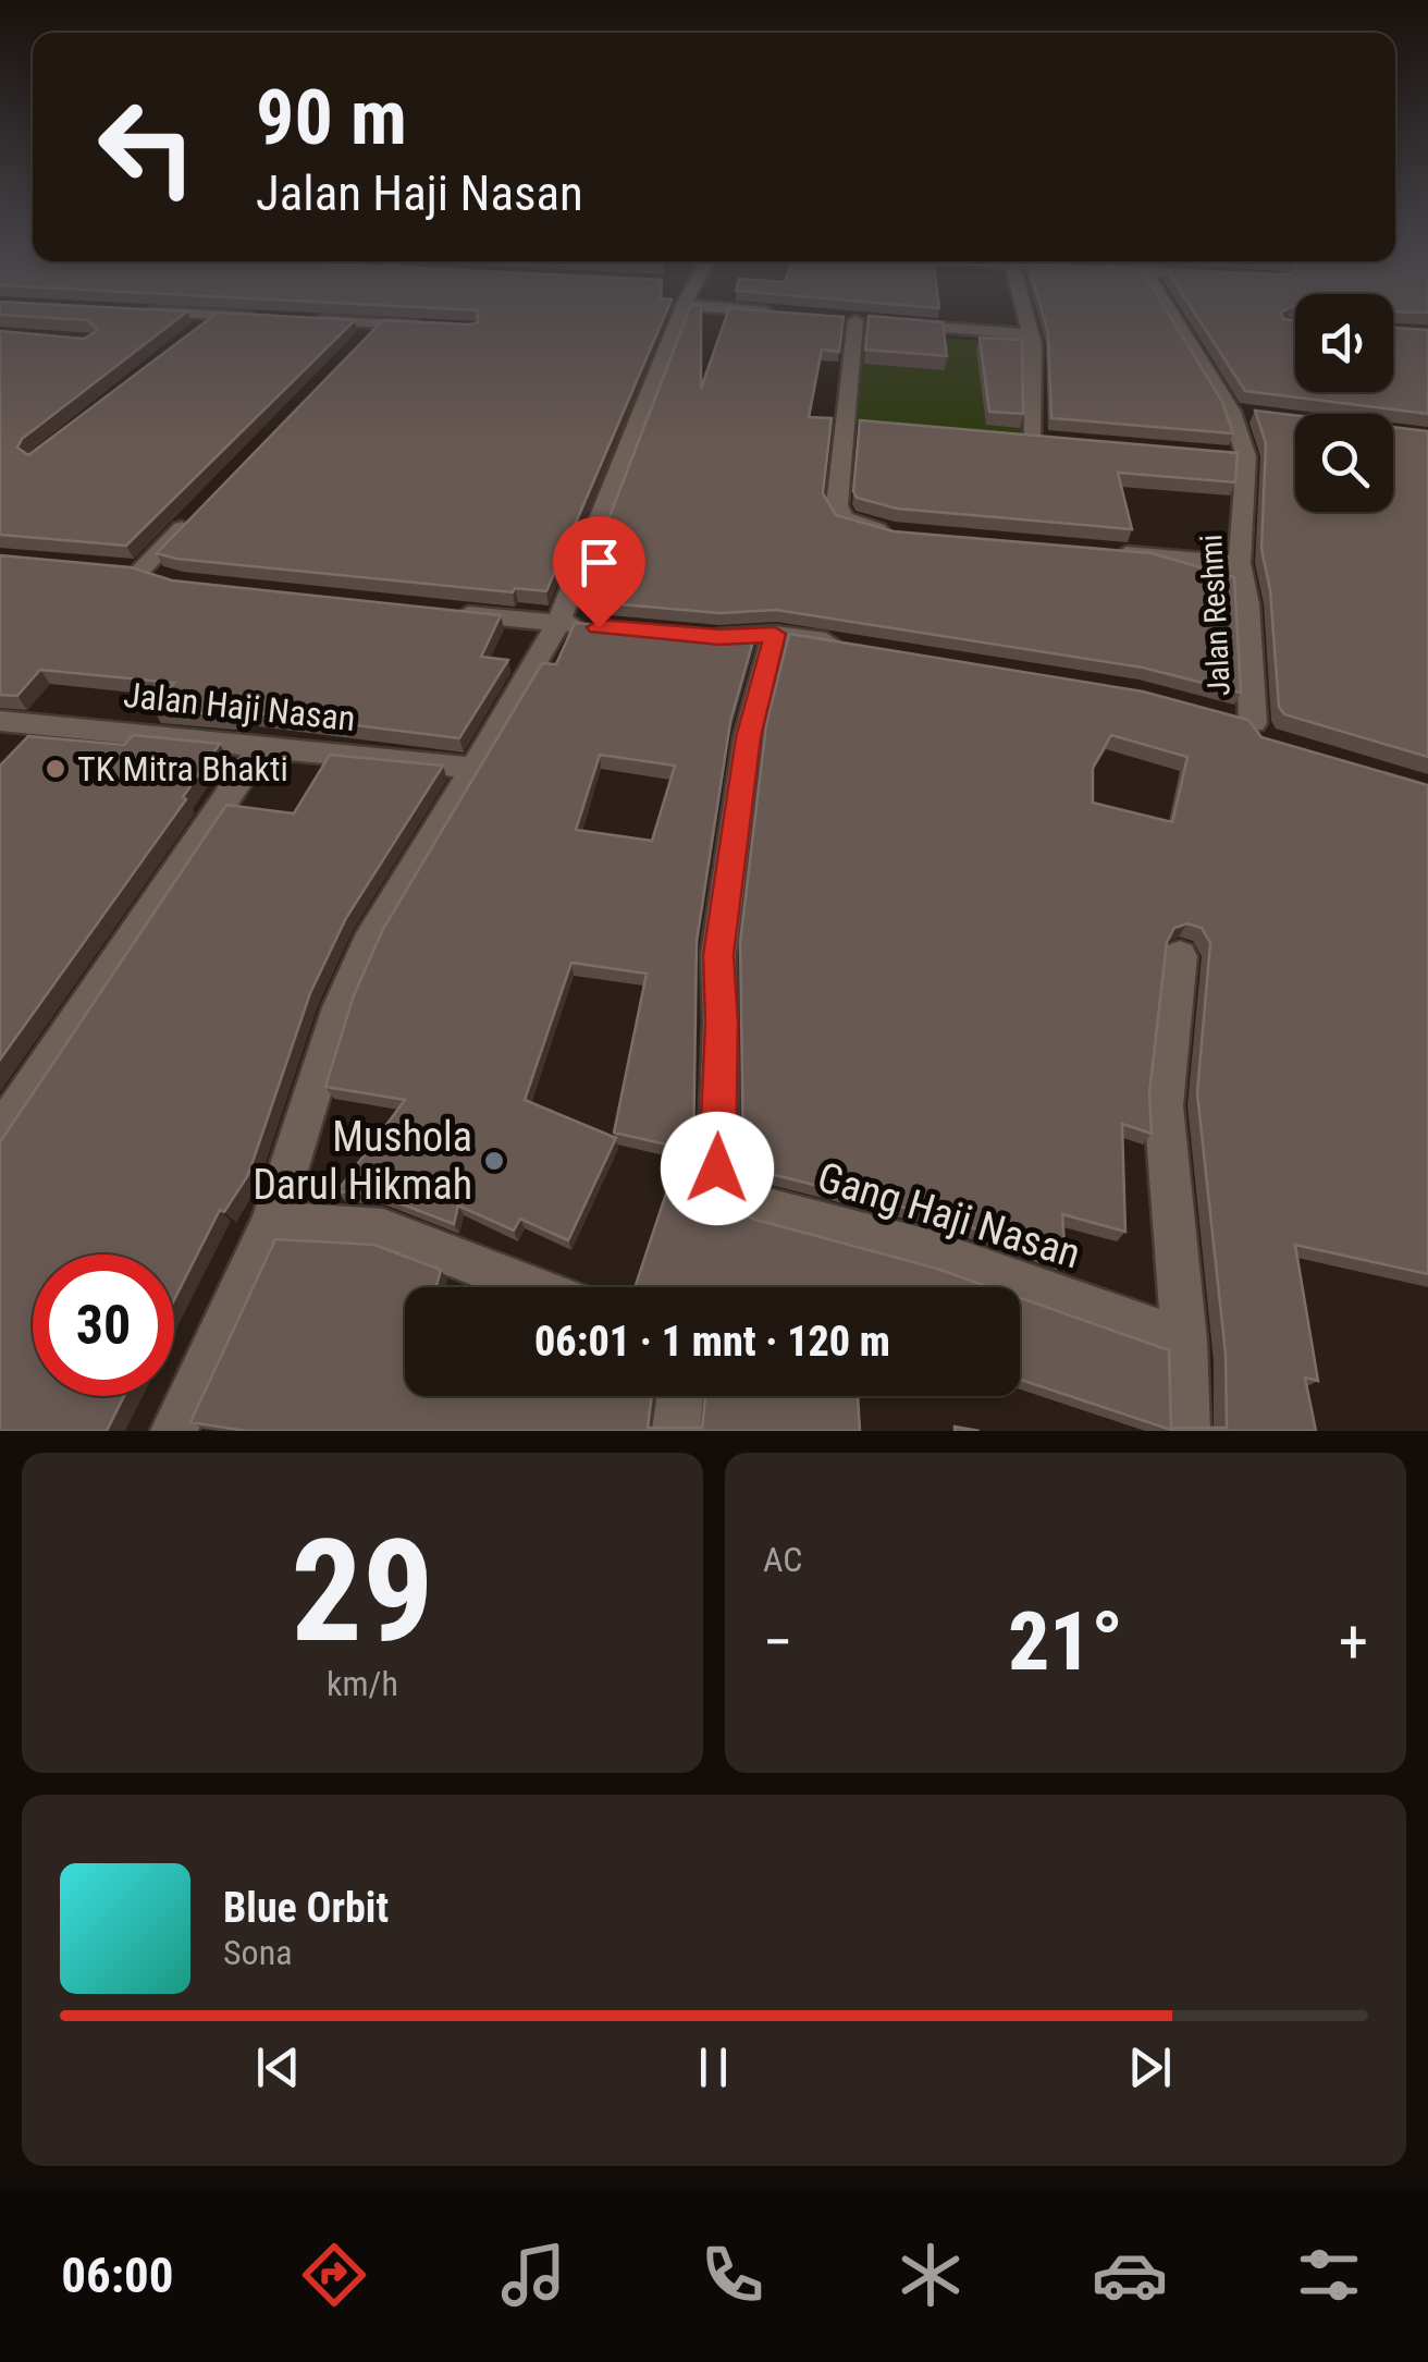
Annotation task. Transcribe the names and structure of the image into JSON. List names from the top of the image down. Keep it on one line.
{"streets":{"street":["Jalan Reshmi","Jalan Haji Nasan","Gang Haji Nasan"]},"places":["TK Mitra Bhakti","Mushola Darul Hikmah"],"page":{"turn":["90 m","Jalan Haji Nasan"],"limit":"30","trip":"06:01 · 1 mnt · 120 m","tile":[["29","km/h"],"AC"],"heat":["−","21°","+"],"song":["Blue Orbit","Sona"],"tabs":"06:00"}}
